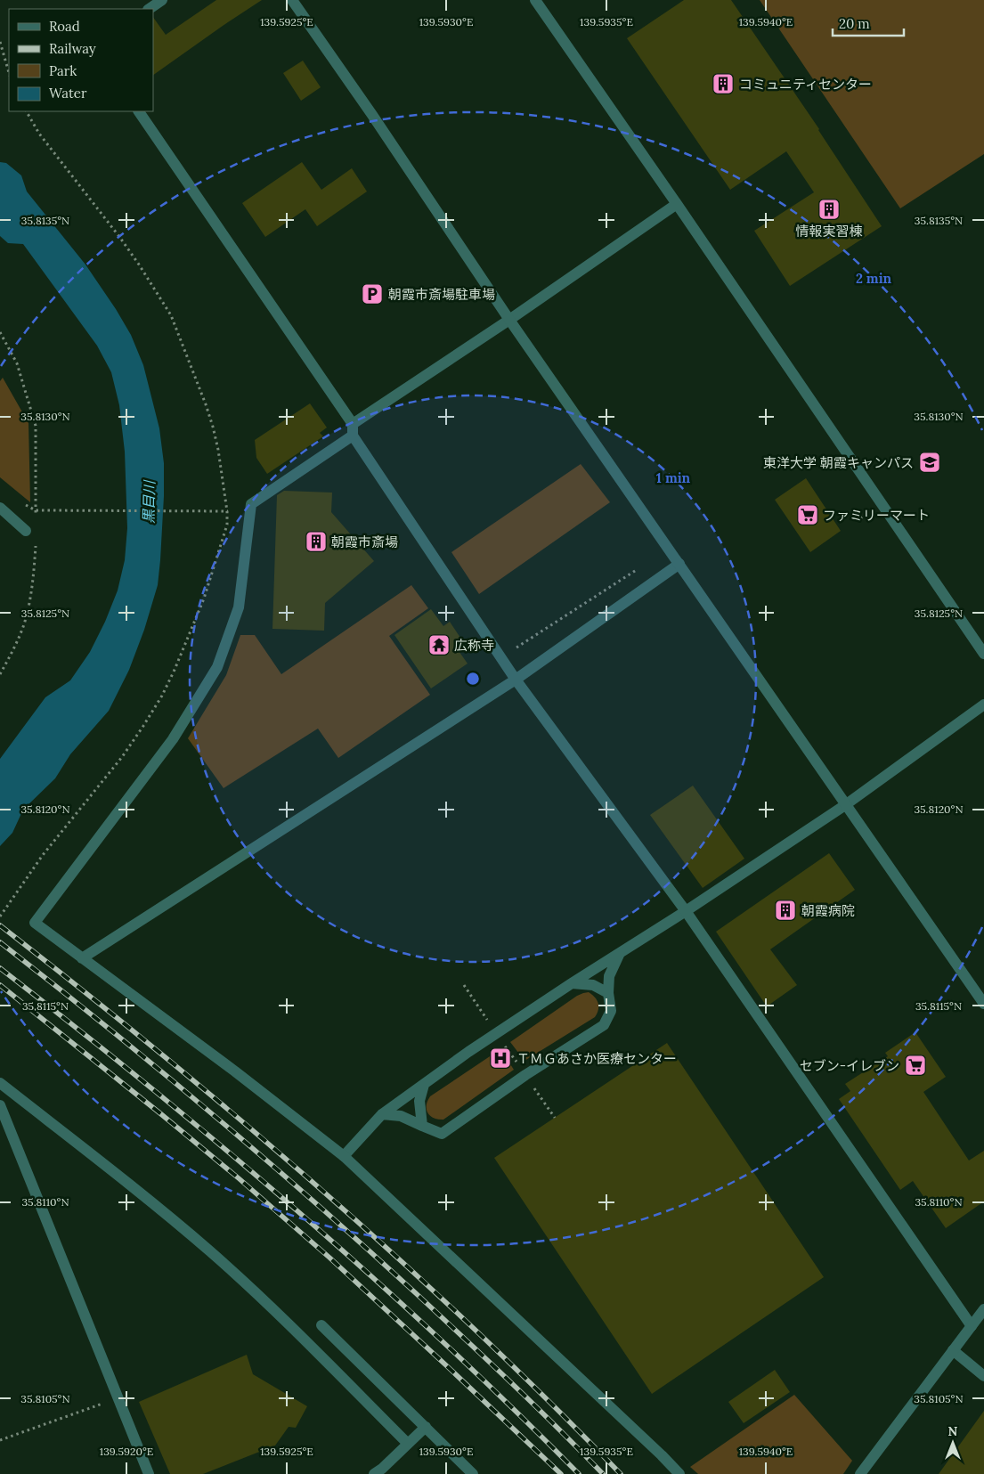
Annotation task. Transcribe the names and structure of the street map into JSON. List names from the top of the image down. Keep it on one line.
{"water":["黒目川"],"places":{"building":["コミュニティセンター","情報実習棟","朝霞市斎場","朝霞病院"],"parking":["朝霞市斎場駐車場"],"school or university":["東洋大学 朝霞キャンパス"],"supermarket":["ファミリーマート","セブン-イレブン"],"temple":["広称寺"],"hospital":["ＴＭＧあさか医療センター"]},"legend":["Road","Railway","Park","Water"],"scale_bar":"20 m","north":"top","coordinates":["139.5925°E","139.5930°E","139.5935°E","139.5940°E","35.8135°N","35.8130°N","35.8125°N","35.8120°N","35.8115°N","35.8110°N","35.8105°N","139.5920°E"],"rings":["2 min","1 min"]}
